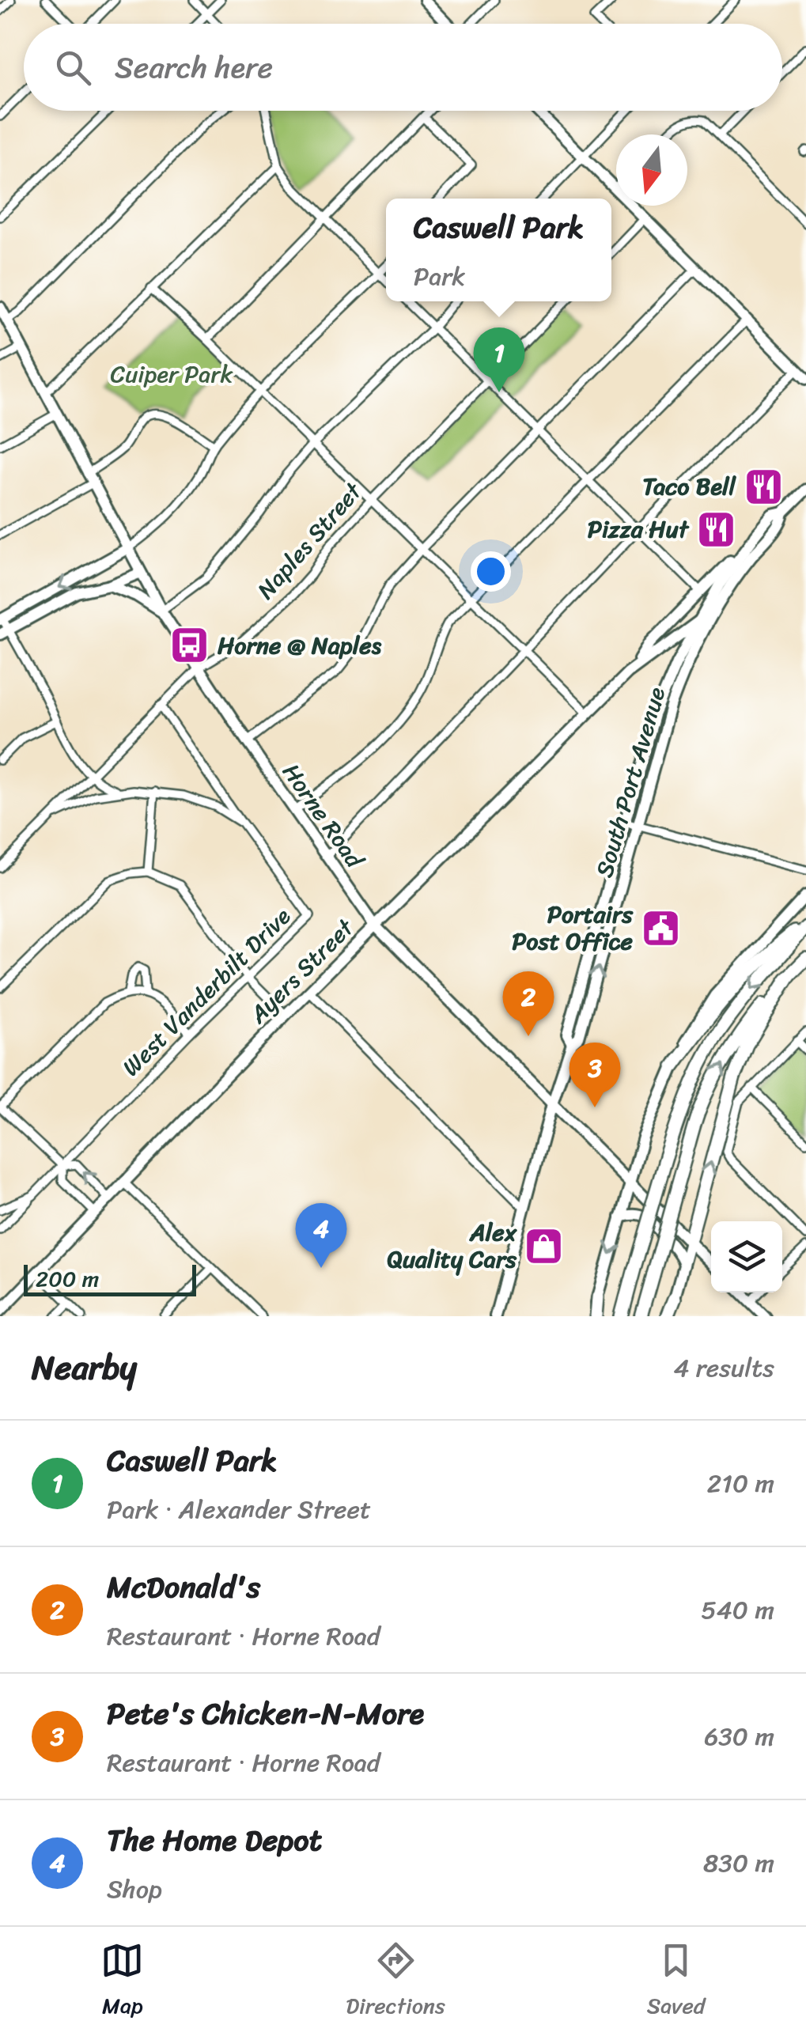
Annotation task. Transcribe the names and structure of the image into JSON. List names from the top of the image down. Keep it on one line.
{"streets":{"main road":["South Port Avenue","Horne Road","Ayers Street"],"street":["Naples Street","West Vanderbilt Drive"]},"crossings":[["Naples Street","Horne Road"],["Naples Street","West Vanderbilt Drive"],["South Port Avenue","Horne Road"],["South Port Avenue","Ayers Street"],["Horne Road","Ayers Street"]],"parks":["Cuiper Park"],"places":{"restaurant":["Taco Bell","Pizza Hut"],"bus stop":["Horne @ Naples"],"public building":["Portairs Post Office"],"shop":["Alex Quality Cars"]},"scale_bar":"200 m","north":"bottom","page":{"search":"Search here","popup":["Caswell Park","Park"],"pins":["1","2","3","4"],"scale":"200 m","heading":["Nearby","4 results"],"list":[{"mark":"1","name":"Caswell Park","note":"Park · Alexander Street","value":"210 m"},{"mark":"2","name":"McDonald's","note":"Restaurant · Horne Road","value":"540 m"},{"mark":"3","name":"Pete's Chicken-N-More","note":"Restaurant · Horne Road","value":"630 m"},{"mark":"4","name":"The Home Depot","note":"Shop","value":"830 m"}],"nav":["Map","Directions","Saved"]}}
